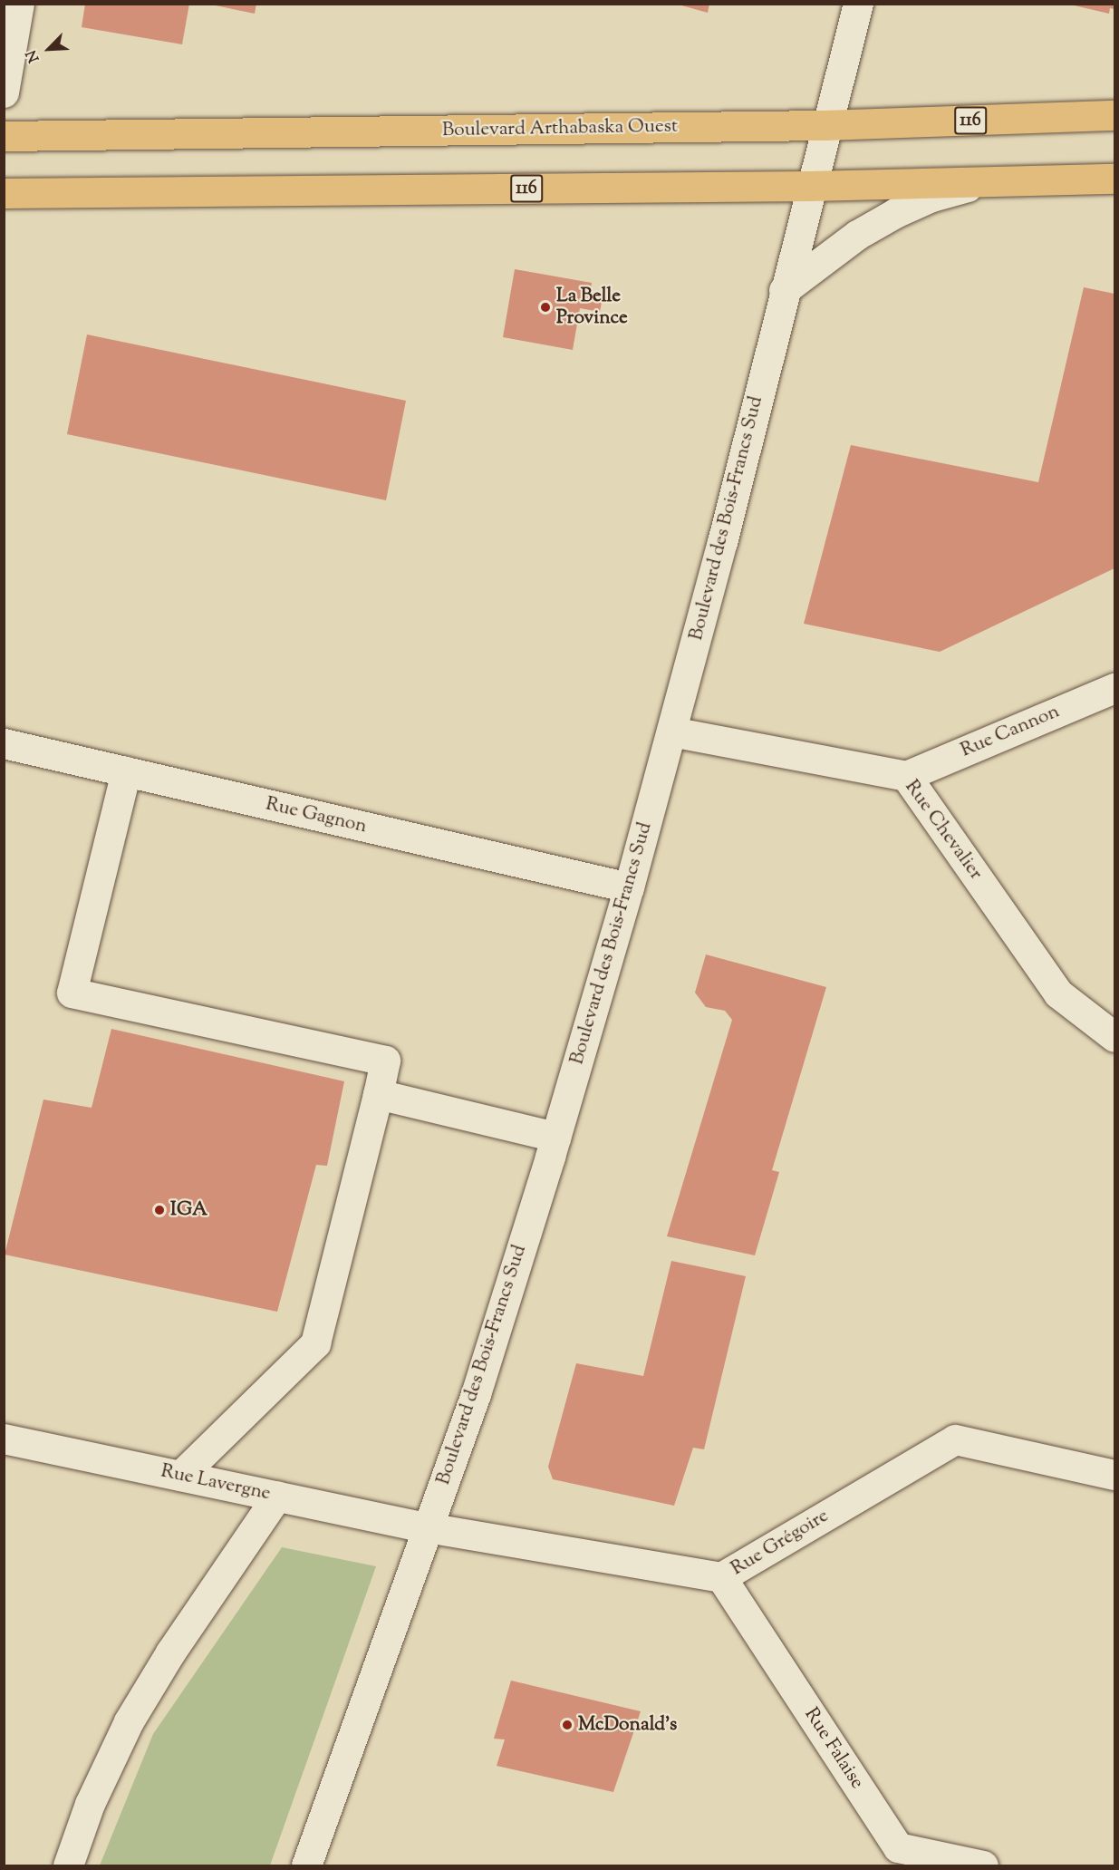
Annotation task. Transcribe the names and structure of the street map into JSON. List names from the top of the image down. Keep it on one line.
{"streets":{"main road":["116","Boulevard Arthabaska Ouest"],"street":["Boulevard des Bois-Francs Sud","Rue Cannon","Rue Gagnon","Rue Chevalier","Rue Lavergne","Rue Grégoire","Rue Falaise"]},"crossings":[["116","Boulevard des Bois-Francs Sud"],["Boulevard Arthabaska Ouest","Boulevard des Bois-Francs Sud"],["Boulevard des Bois-Francs Sud","Rue Gagnon"],["Boulevard des Bois-Francs Sud","Rue Chevalier"],["Boulevard des Bois-Francs Sud","Rue Lavergne"],["Boulevard des Bois-Francs Sud","Rue Grégoire"],["Rue Cannon","Rue Chevalier"],["Rue Lavergne","Rue Grégoire"],["Rue Grégoire","Rue Falaise"]],"places":["La Belle Province","IGA","McDonald's"],"north":"bottom left"}
